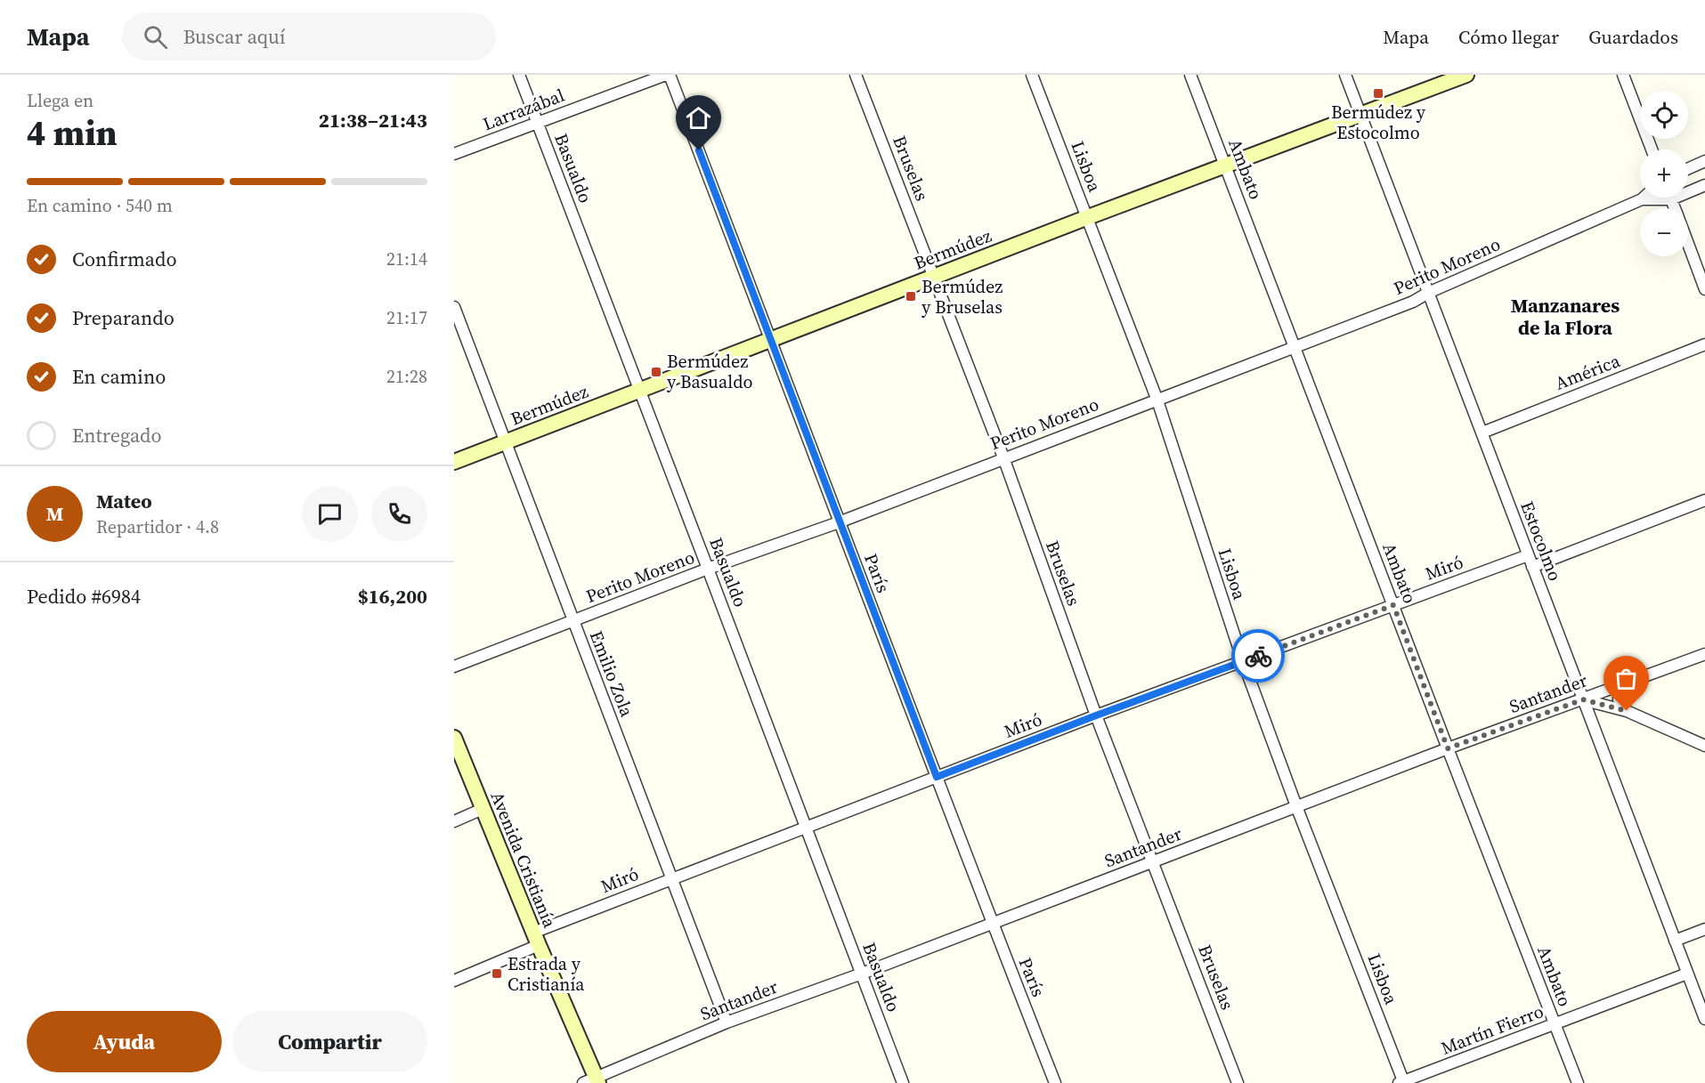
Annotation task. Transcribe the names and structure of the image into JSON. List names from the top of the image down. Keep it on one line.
{"streets":{"street":["Larrazábal","Lisboa","Basualdo","Bruselas","Ambato","Bermúdez","Perito Moreno","América","Estocolmo","Miró","París","Emilio Zola","Santander","Avenida Cristianía","Martín Fierro"]},"crossings":[["Larrazábal","Basualdo"],["Larrazábal","París"],["Lisboa","Bermúdez"],["Lisboa","Perito Moreno"],["Lisboa","Miró"],["Lisboa","Santander"],["Lisboa","Martín Fierro"],["Basualdo","Bermúdez"],["Basualdo","Perito Moreno"],["Basualdo","Miró"],["Basualdo","Santander"],["Bruselas","Bermúdez"],["Bruselas","Perito Moreno"],["Bruselas","Miró"],["Bruselas","Santander"],["Ambato","Bermúdez"],["Ambato","Perito Moreno"],["Ambato","Miró"],["Ambato","Santander"],["Ambato","Martín Fierro"],["Bermúdez","Estocolmo"],["Bermúdez","París"],["Bermúdez","Emilio Zola"],["Perito Moreno","Estocolmo"],["Perito Moreno","París"],["Perito Moreno","Emilio Zola"],["América","Estocolmo"],["Estocolmo","Miró"],["Estocolmo","Santander"],["Estocolmo","Martín Fierro"],["Miró","París"],["Miró","Emilio Zola"],["Miró","Avenida Cristianía"],["París","Santander"],["Emilio Zola","Santander"],["Santander","Avenida Cristianía"]],"districts":["Manzanares de la Flora"],"places":{"transit":["Bermúdez y Estocolmo","Bermúdez y Bruselas","Bermúdez y Basualdo","Estrada y Cristianía"]},"page":{"header":"Mapa","search":"Buscar aquí","nav":["Mapa","Cómo llegar","Guardados"],"heading":["4 min","Llega en","21:38–21:43"],"panel":["Mateo","Repartidor · 4.8","Pedido #6984","$16,200"],"map_buttons":["+","−"],"bar":"En camino · 540 m","list":[["Confirmado","21:14"],["Preparando","21:17"],["En camino","21:28"],"Entregado"],"round":"M","buttons":["Ayuda","Compartir"]}}
